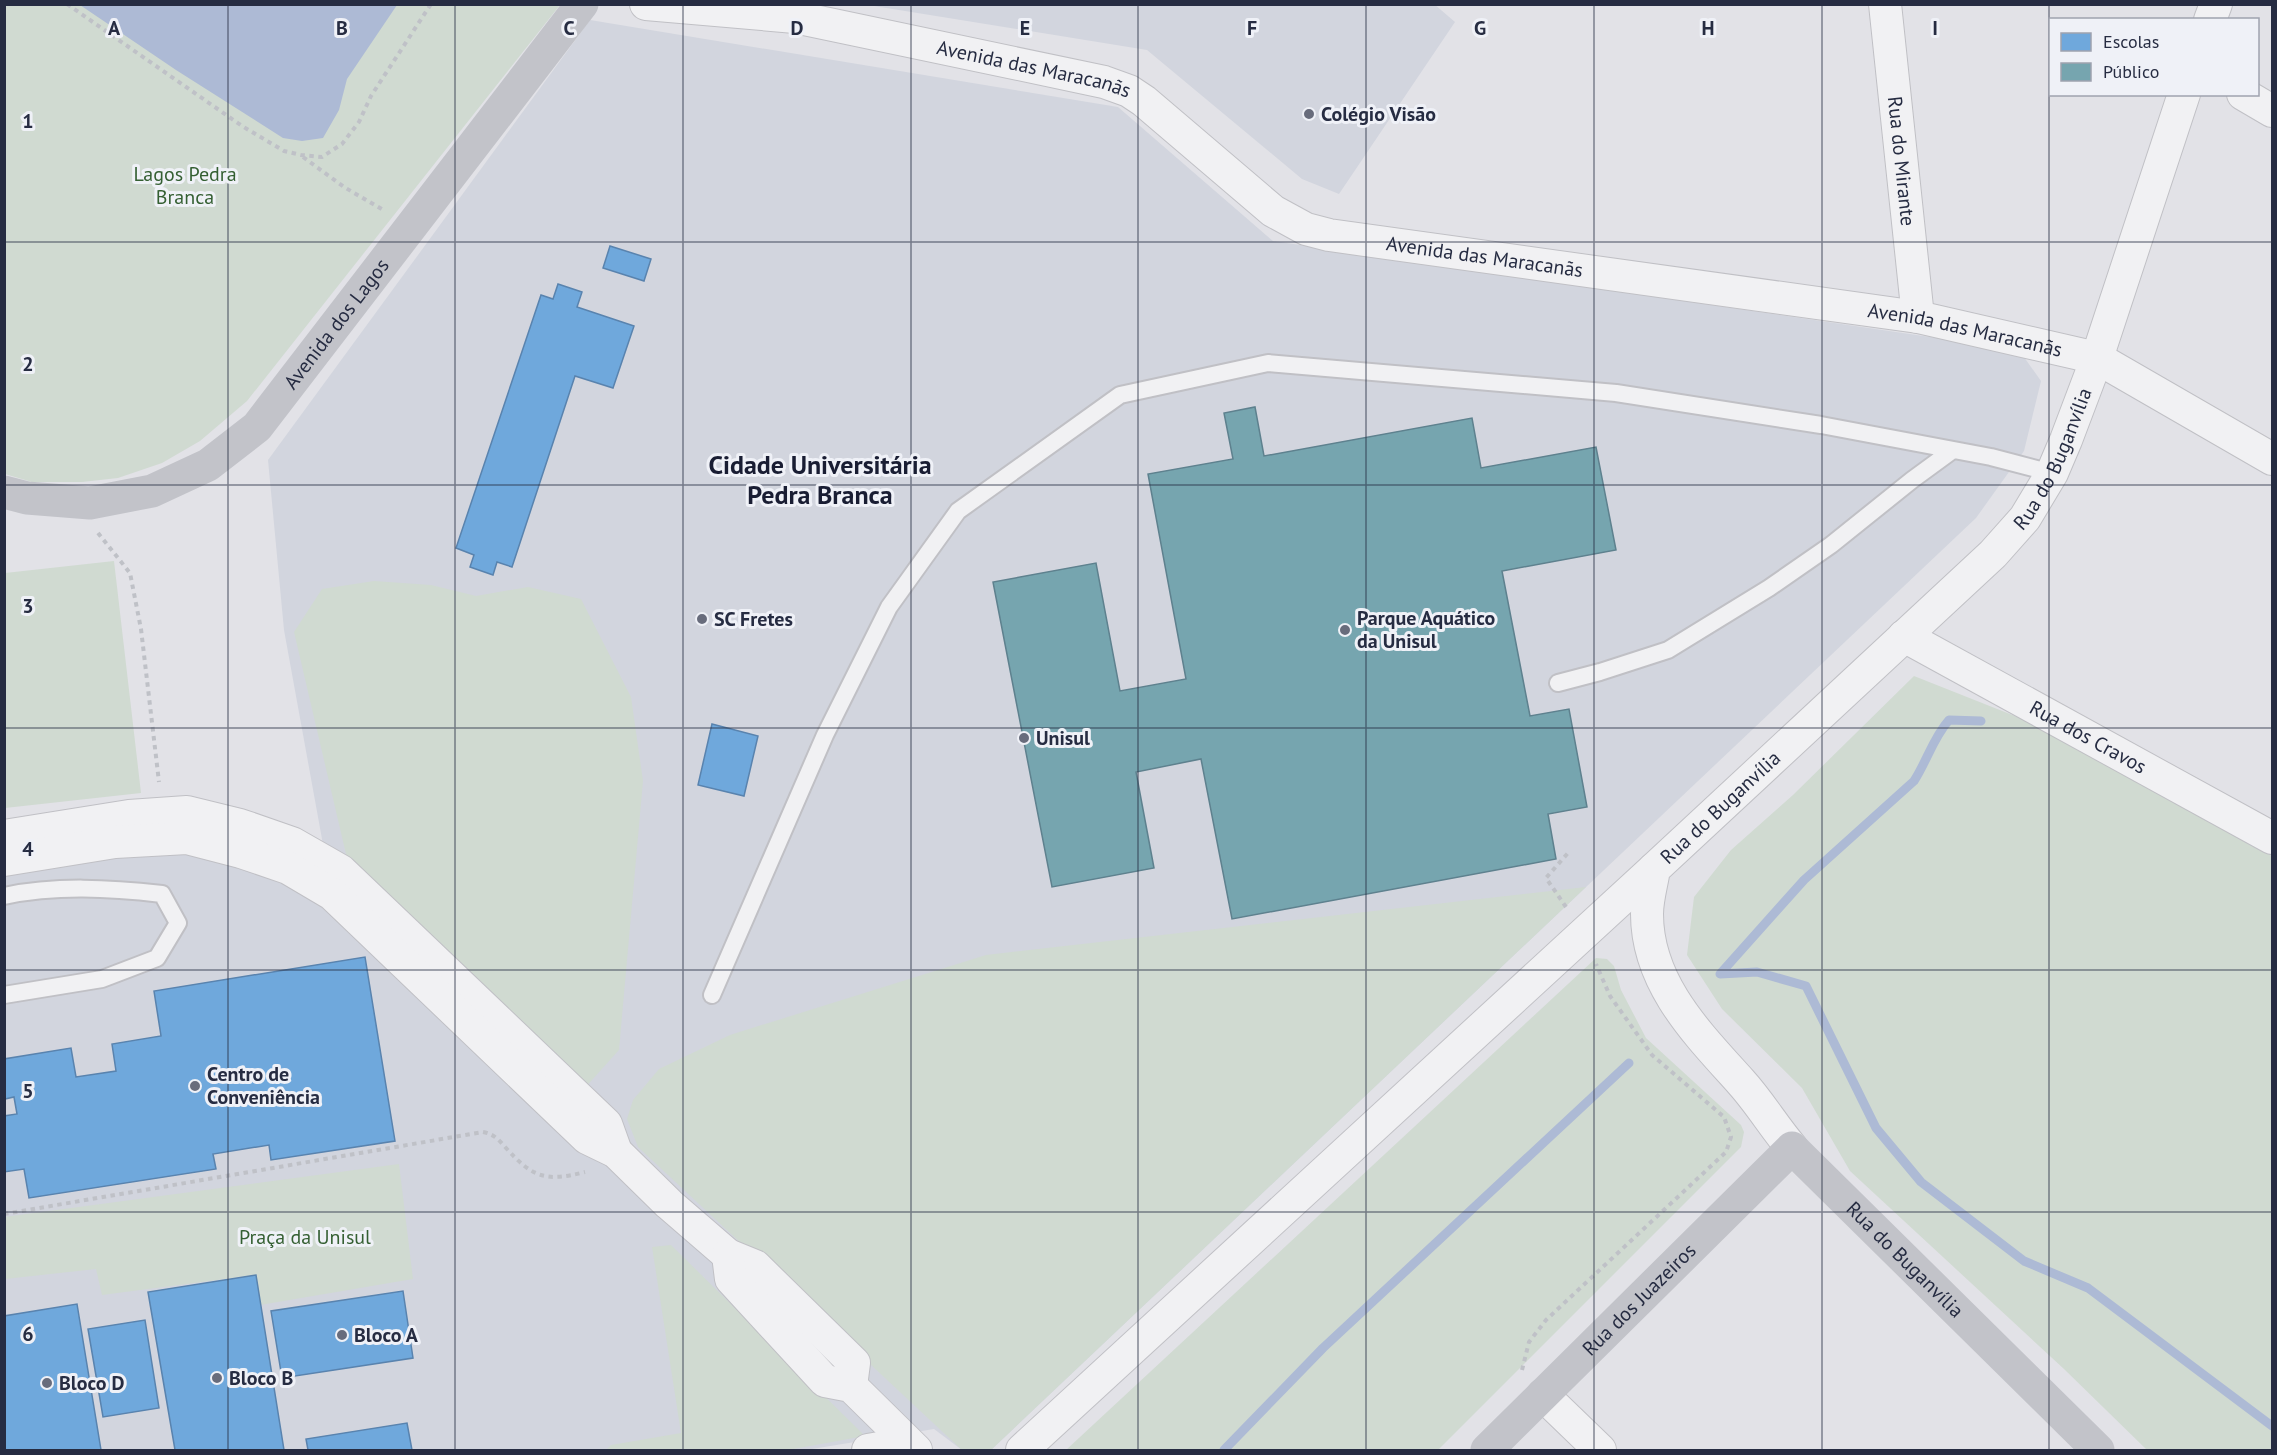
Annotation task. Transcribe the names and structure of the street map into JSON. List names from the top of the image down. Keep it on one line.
{"streets":{"street":["Avenida das Maracanãs","Rua do Mirante","Avenida dos Lagos","Rua do Buganvília","Rua dos Cravos","Rua dos Juazeiros"]},"crossings":[["Avenida das Maracanãs","Rua do Mirante"],["Avenida das Maracanãs","Rua do Buganvília"],["Rua do Buganvília","Rua dos Cravos"],["Rua do Buganvília","Rua dos Juazeiros"]],"districts":["Cidade Universitária Pedra Branca"],"parks":["Lagos Pedra Branca","Praça da Unisul"],"places":["Colégio Visão","SC Fretes","Parque Aquático da Unisul","Unisul","Centro de Conveniência","Bloco A","Bloco B","Bloco D"],"legend":["Escolas","Público"],"grid":{"columns":["A","B","C","D","E","F","G","H","I"],"rows":["1","2","3","4","5","6"]}}
